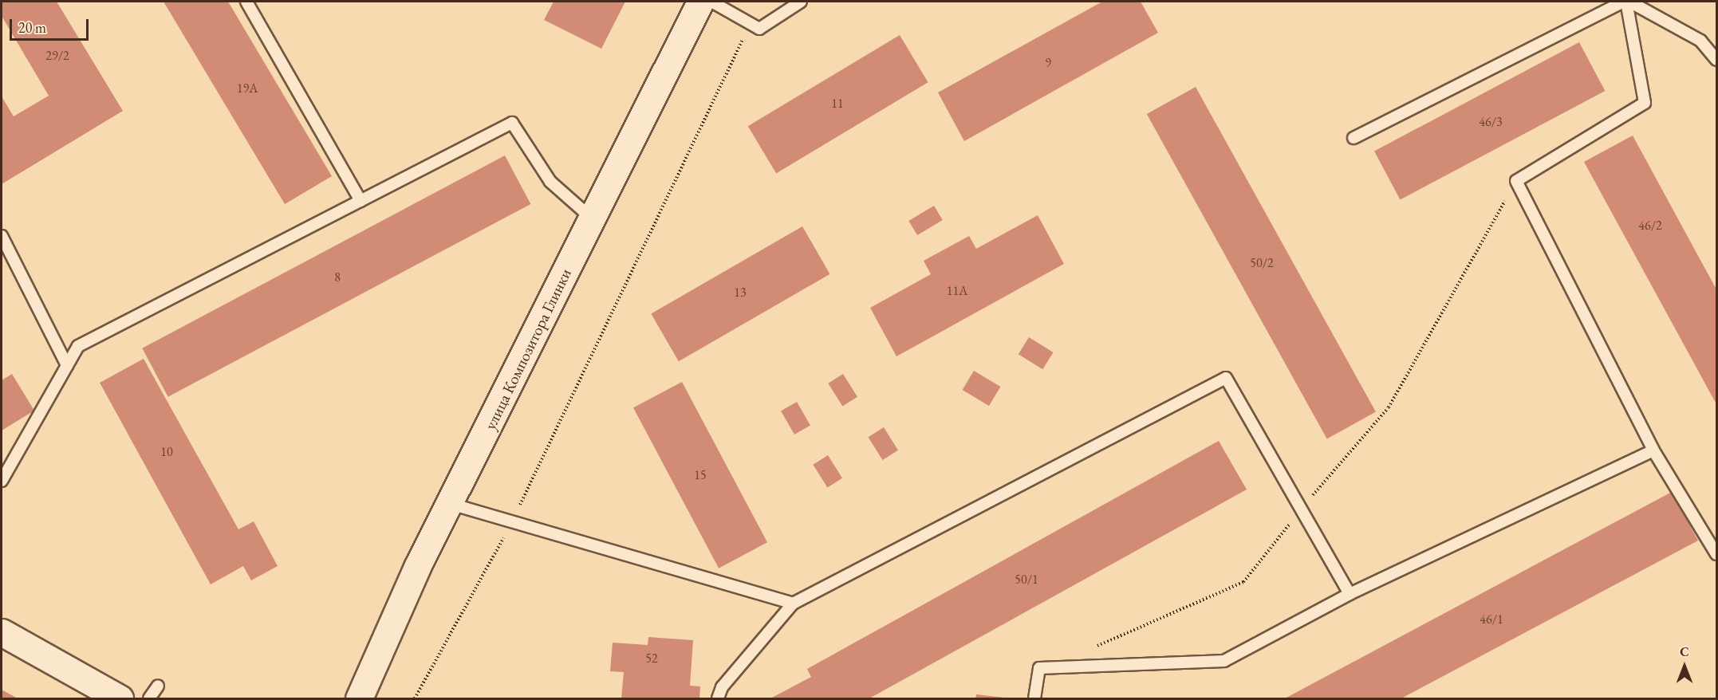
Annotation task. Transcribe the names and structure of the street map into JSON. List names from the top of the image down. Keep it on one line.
{"streets":{"street":["улица Композитора Глинки"]},"house_numbers":["29/2","9","19А","11","46/3","46/2","50/2","8","11А","13","10","15","50/1","46/1","52"],"scale_bar":"20 m","north":"top"}
